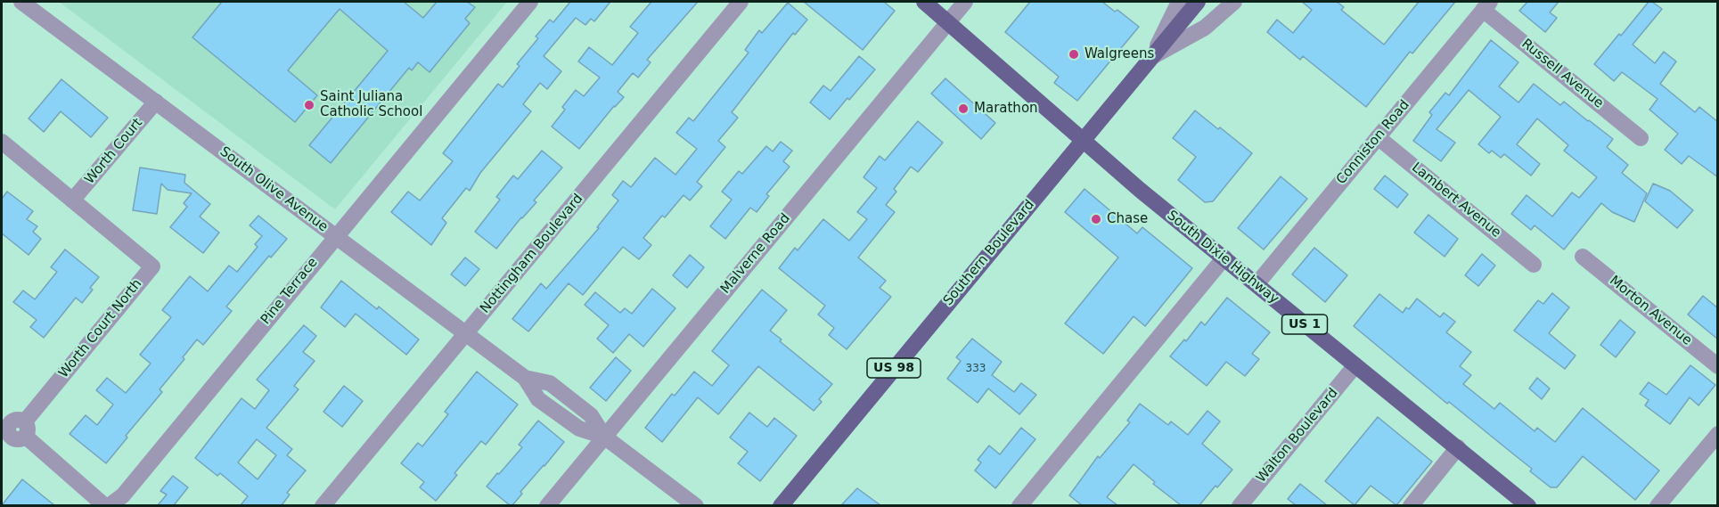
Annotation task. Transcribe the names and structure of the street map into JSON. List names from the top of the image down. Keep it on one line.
{"streets":{"main road":["Southern Boulevard","South Dixie Highway","US 1","US 98"],"street":["Russell Avenue","Conniston Road","Worth Court","South Olive Avenue","Lambert Avenue","Nottingham Boulevard","Malverne Road","Pine Terrace","Morton Avenue","Worth Court North","Walton Boulevard"]},"crossings":[["Russell Avenue","Conniston Road"],["Conniston Road","Lambert Avenue"],["Conniston Road","South Dixie Highway"],["Worth Court","South Olive Avenue"],["Worth Court","Worth Court North"],["South Olive Avenue","Nottingham Boulevard"],["South Olive Avenue","Malverne Road"],["South Olive Avenue","Pine Terrace"],["Southern Boulevard","South Dixie Highway"],["Malverne Road","South Dixie Highway"],["South Dixie Highway","Walton Boulevard"]],"places":["Walgreens","Saint Juliana Catholic School","Marathon","Chase"],"house_numbers":["333"]}
